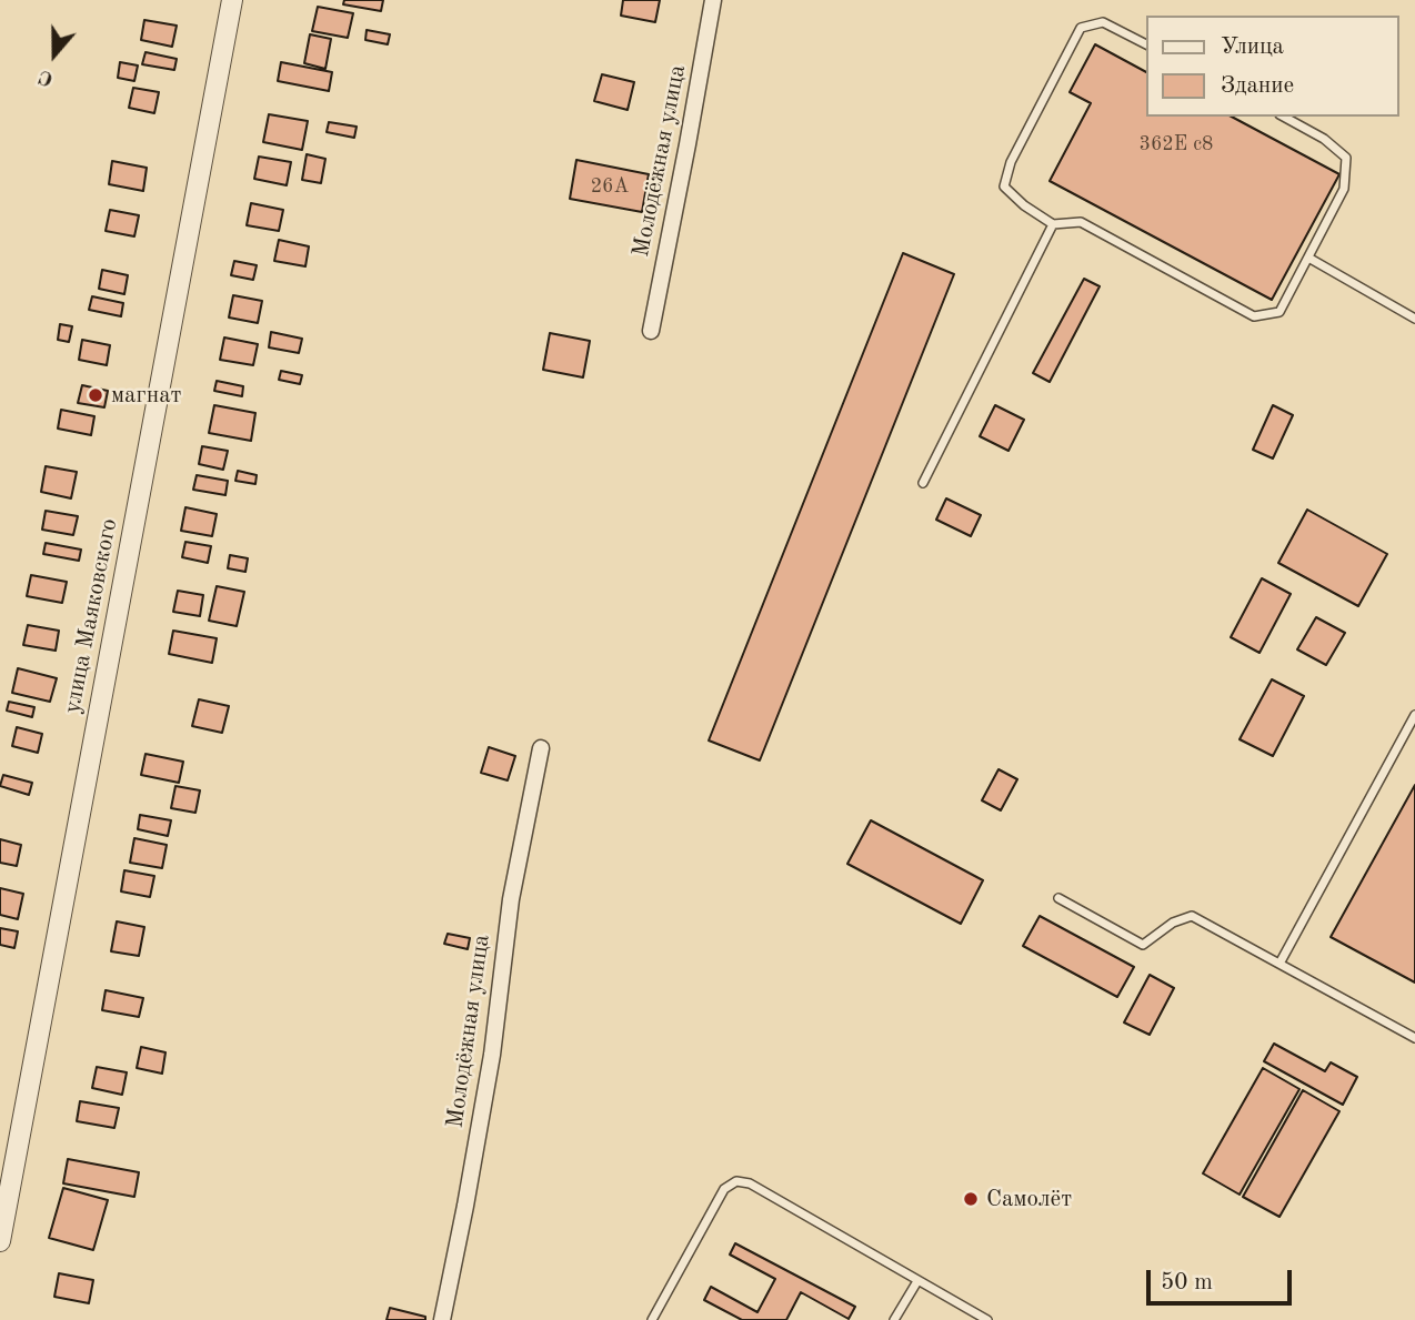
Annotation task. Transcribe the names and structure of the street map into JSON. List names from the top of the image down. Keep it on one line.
{"streets":{"street":["Молодёжная улица","улица Маяковского"]},"places":["магнат","Самолёт"],"house_numbers":["362Е с8","26А"],"legend":["Улица","Здание"],"scale_bar":"50 m","north":"bottom"}
